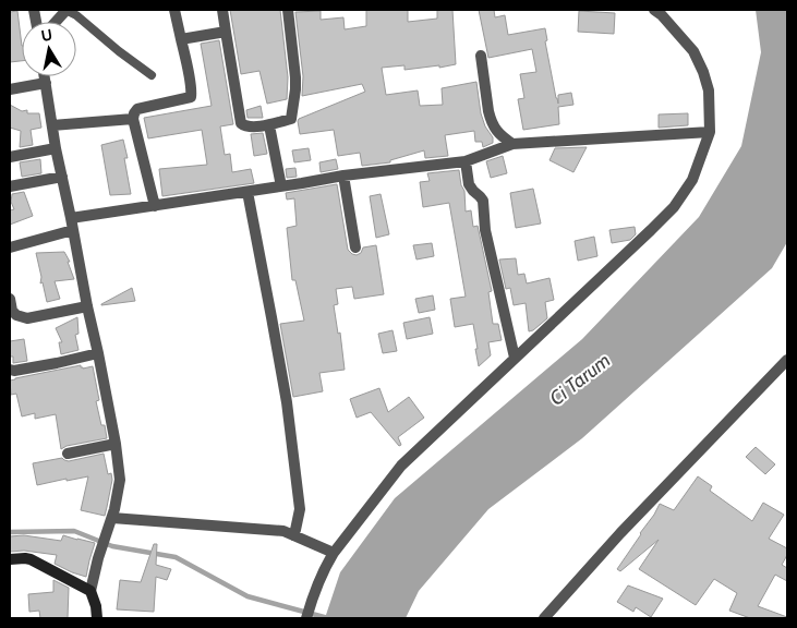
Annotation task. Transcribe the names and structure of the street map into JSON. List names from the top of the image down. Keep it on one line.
{"water":["Ci Tarum"],"north":"top"}
